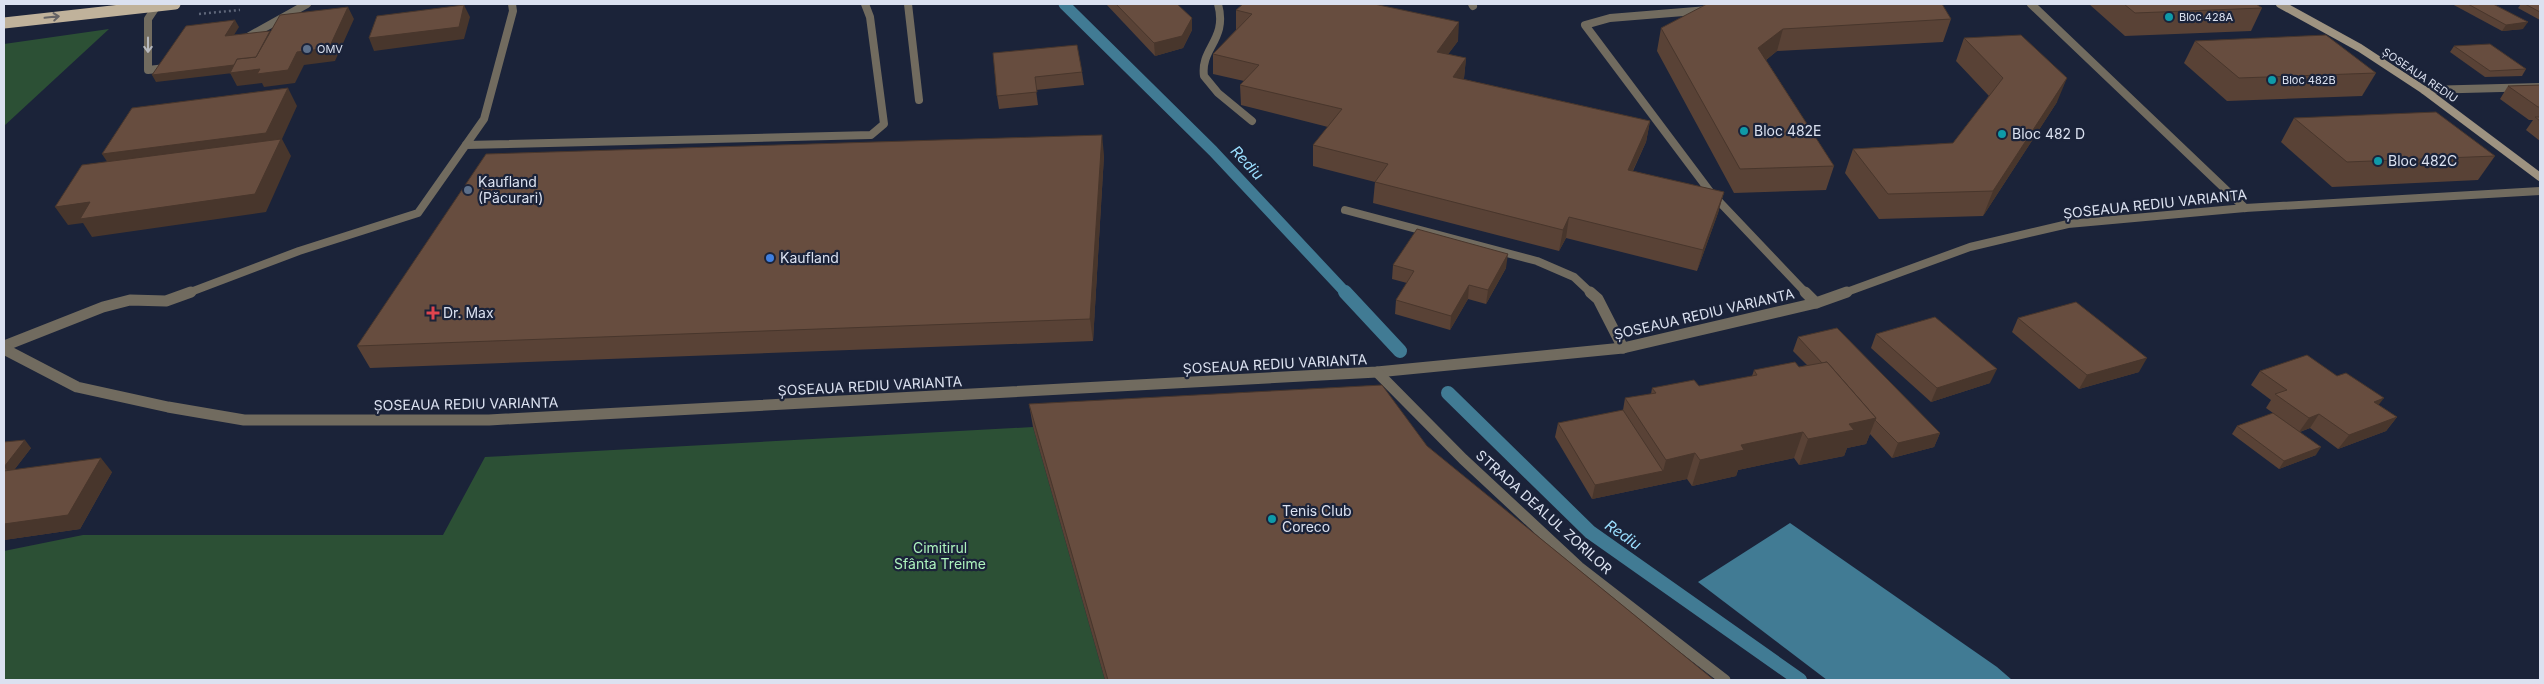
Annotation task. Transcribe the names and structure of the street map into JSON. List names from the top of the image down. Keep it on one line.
{"streets":{"main road":["ȘOSEAUA REDIU"],"street":["ȘOSEAUA REDIU VARIANTA","STRADA DEALUL ZORILOR"]},"crossings":[["ȘOSEAUA REDIU VARIANTA","STRADA DEALUL ZORILOR"]],"water":["Rediu"],"parks":["Cimitirul Sfânta Treime"],"places":{"other":["Bloc 428A","OMV","Bloc 482B","Bloc 482E","Bloc 482 D","Bloc 482C","Kaufland (Păcurari)","Kaufland","Tenis Club Coreco"],"health":["Dr. Max"]}}
